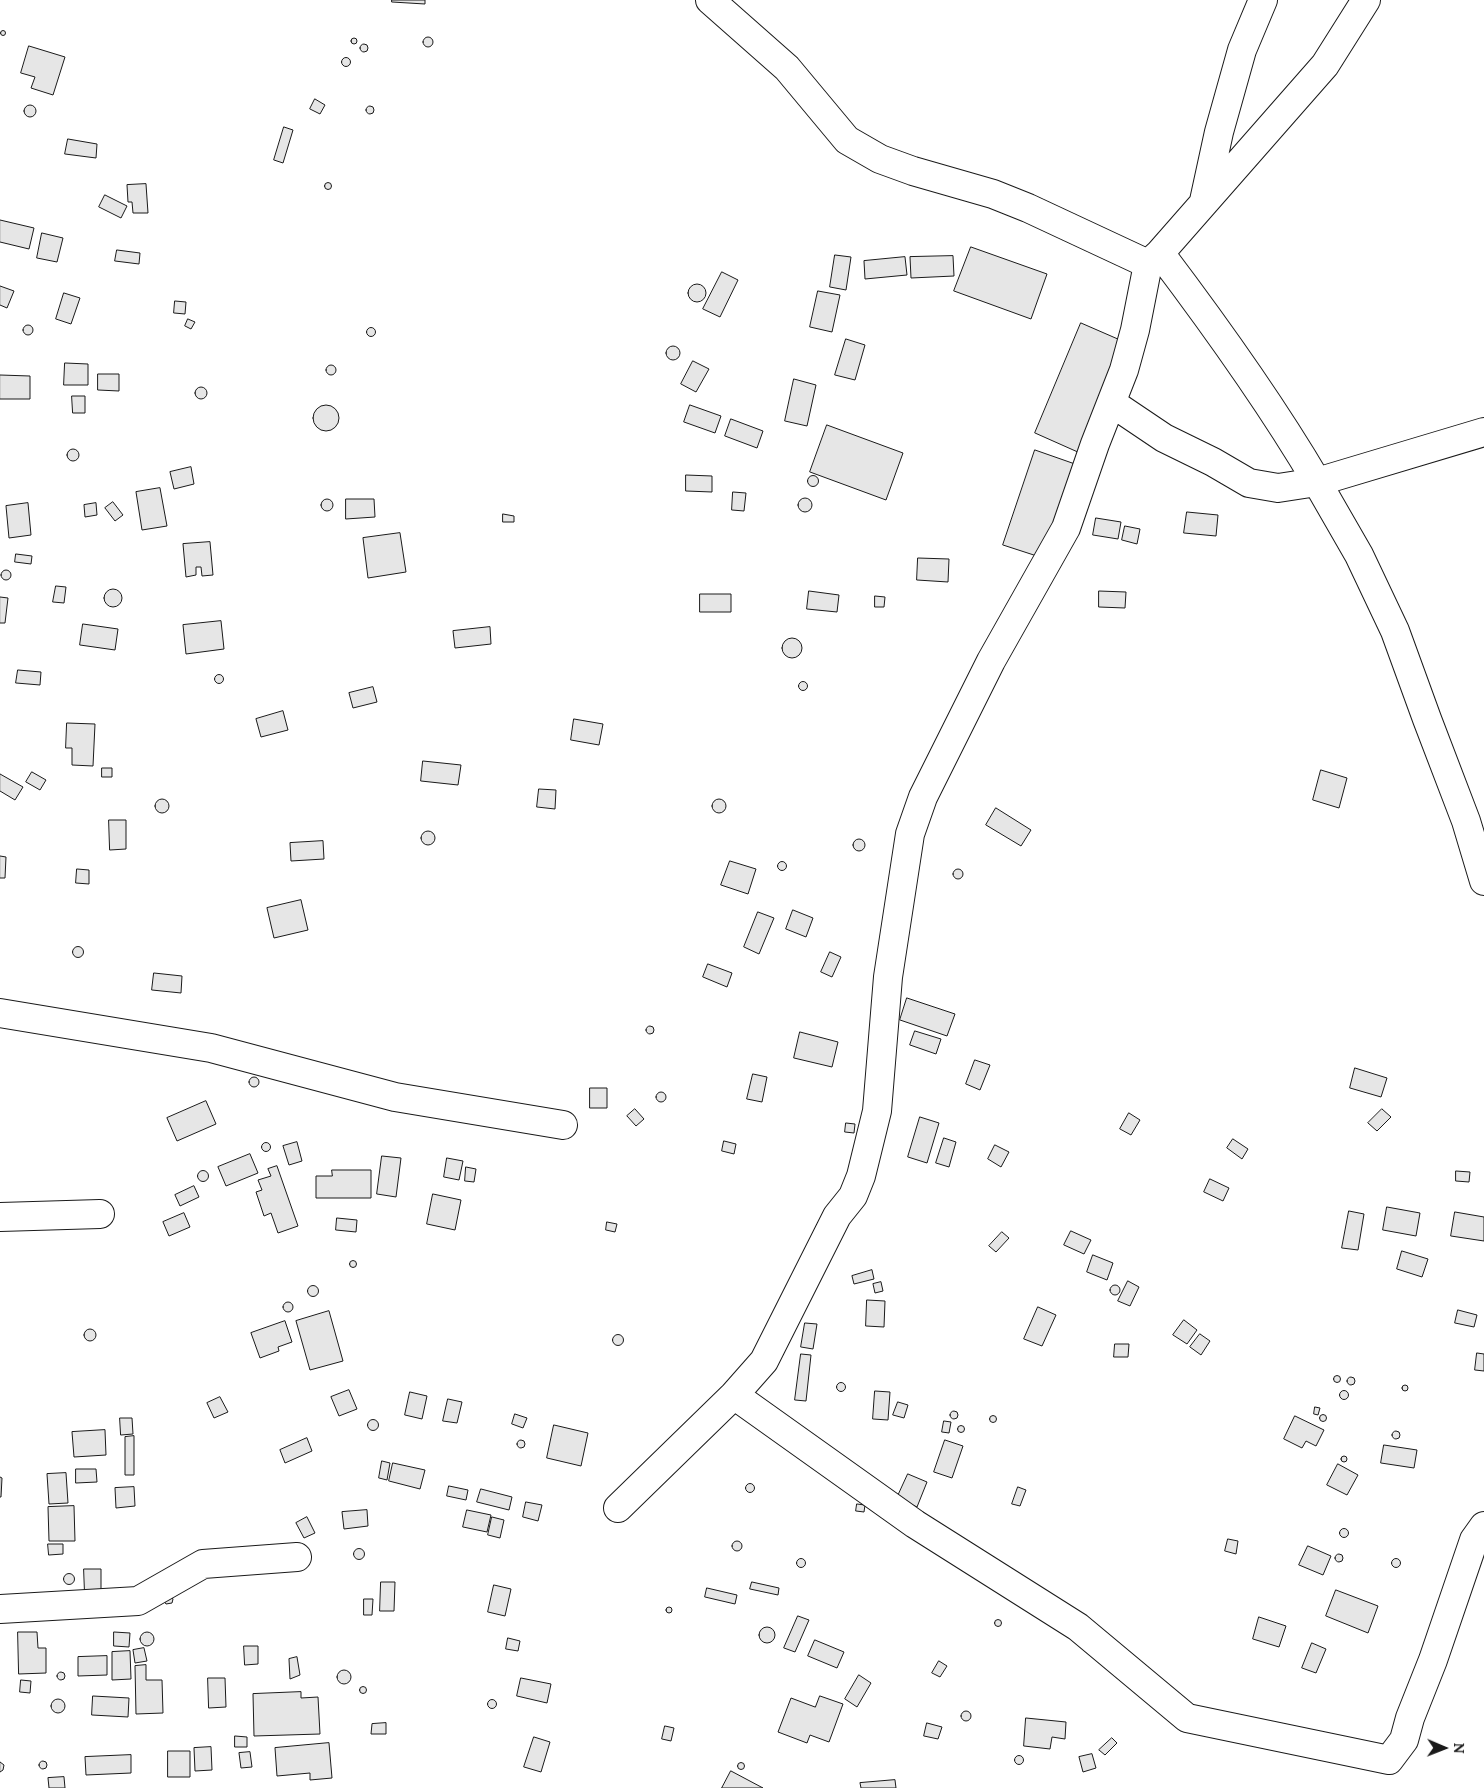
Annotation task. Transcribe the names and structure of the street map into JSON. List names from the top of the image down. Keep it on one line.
{"north":"right"}
